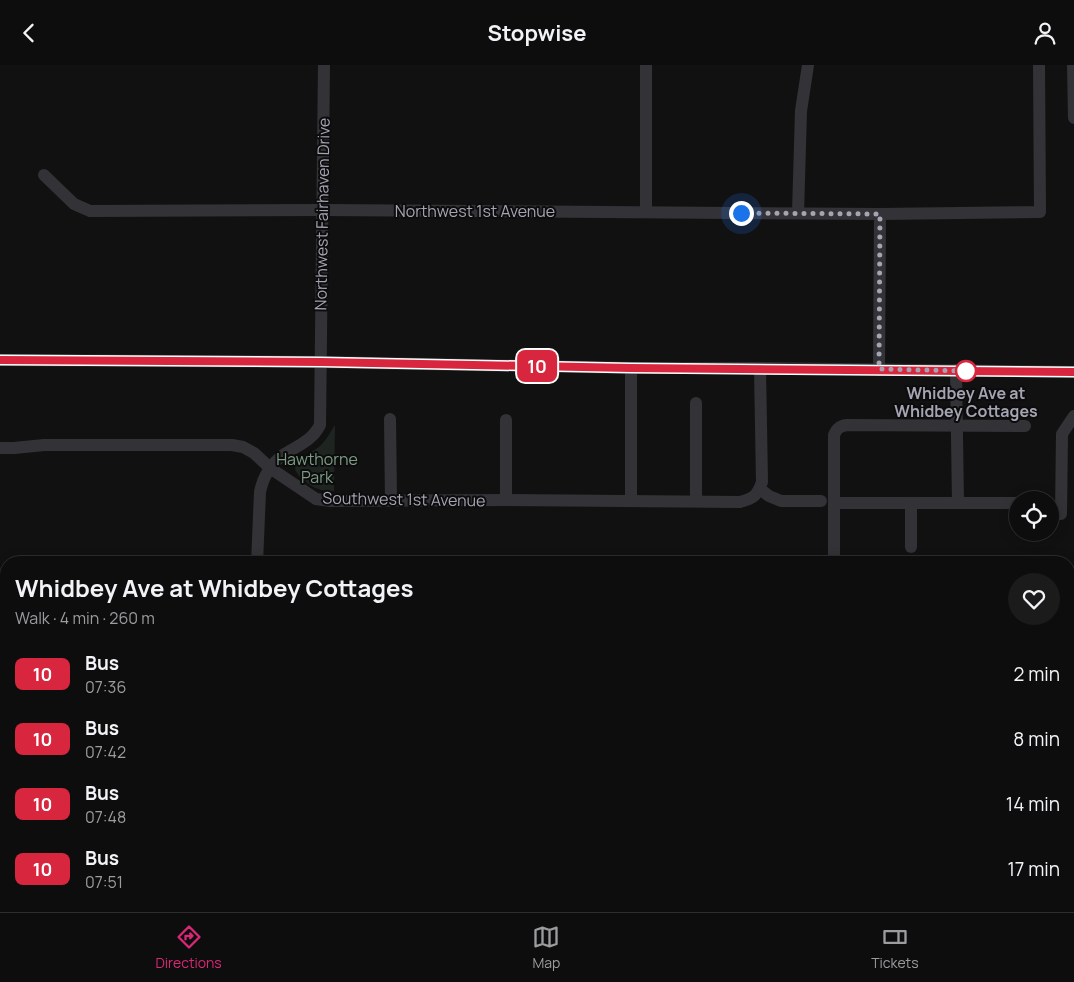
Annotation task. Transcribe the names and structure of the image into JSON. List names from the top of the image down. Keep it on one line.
{"streets":{"street":["Northwest 1st Avenue","Northwest Fairhaven Drive","Southwest 1st Avenue"]},"crossings":[["Northwest 1st Avenue","Northwest Fairhaven Drive"],["Northwest Fairhaven Drive","Southwest 1st Avenue"]],"parks":["Hawthorne Park"],"places":["Whidbey Ave at Whidbey Cottages"],"lines":["bus line 10"],"page":{"header":"Stopwise","on_map":"10","heading":["Whidbey Ave at Whidbey Cottages","Walk · 4 min · 260 m"],"list":[{"mark":"10","name":"Bus","note":"07:36","value":"2 min"},{"mark":"10","name":"Bus","note":"07:42","value":"8 min"},{"mark":"10","name":"Bus","note":"07:48","value":"14 min"},{"mark":"10","name":"Bus","note":"07:51","value":"17 min"}],"tabs":["Directions","Map","Tickets"]}}
